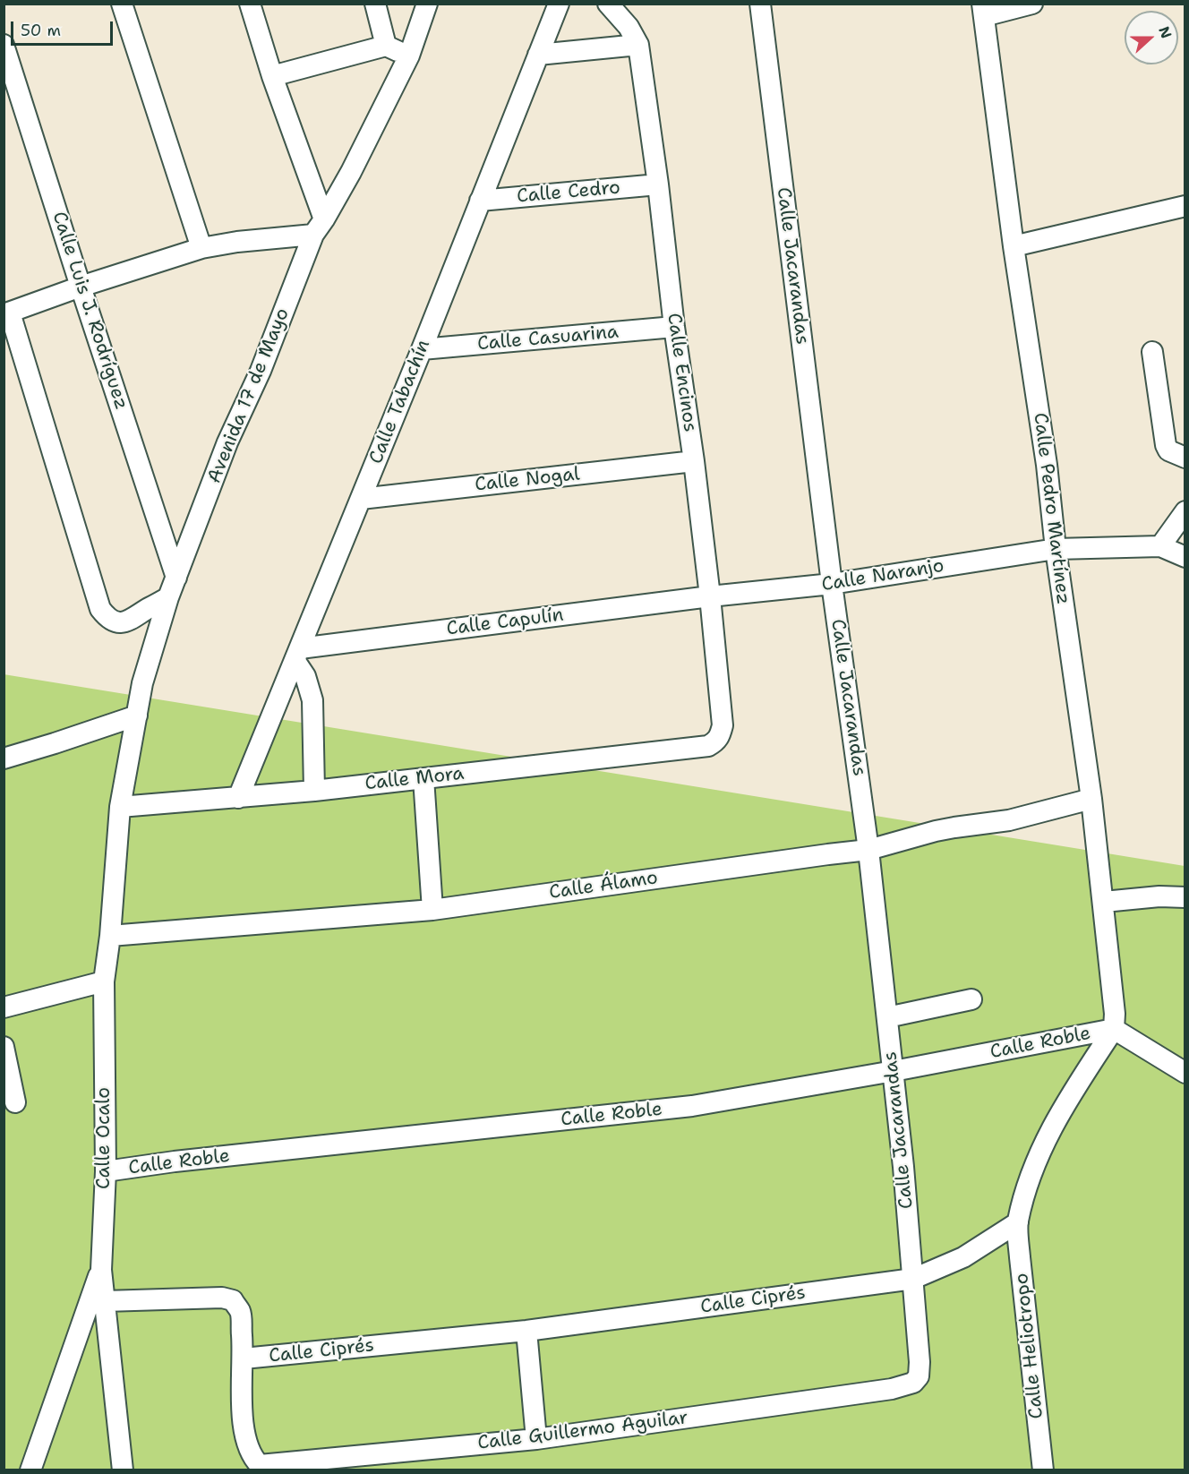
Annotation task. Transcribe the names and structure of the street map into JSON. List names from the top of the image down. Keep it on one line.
{"streets":{"street":["Calle Cedro","Calle Jacarandas","Calle Luis J. Rodríguez","Calle Casuarina","Calle Encinos","Avenida 17 de Mayo","Calle Tabachín","Calle Nogal","Calle Pedro Martínez","Calle Naranjo","Calle Capulín","Calle Mora","Calle Álamo","Calle Roble","Calle Ocalo","Calle Ciprés","Calle Heliotropo","Calle Guillermo Aguilar"]},"crossings":[["Calle Cedro","Calle Encinos"],["Calle Cedro","Calle Tabachín"],["Calle Jacarandas","Calle Naranjo"],["Calle Jacarandas","Calle Álamo"],["Calle Jacarandas","Calle Roble"],["Calle Jacarandas","Calle Ciprés"],["Calle Jacarandas","Calle Guillermo Aguilar"],["Calle Luis J. Rodríguez","Avenida 17 de Mayo"],["Calle Casuarina","Calle Encinos"],["Calle Casuarina","Calle Tabachín"],["Calle Encinos","Calle Nogal"],["Calle Encinos","Calle Naranjo"],["Calle Encinos","Calle Capulín"],["Calle Encinos","Calle Mora"],["Avenida 17 de Mayo","Calle Mora"],["Avenida 17 de Mayo","Calle Ocalo"],["Calle Tabachín","Calle Nogal"],["Calle Tabachín","Calle Capulín"],["Calle Tabachín","Calle Mora"],["Calle Pedro Martínez","Calle Naranjo"],["Calle Pedro Martínez","Calle Álamo"],["Calle Pedro Martínez","Calle Roble"],["Calle Naranjo","Calle Capulín"],["Calle Mora","Calle Ocalo"],["Calle Álamo","Calle Ocalo"],["Calle Roble","Calle Ocalo"],["Calle Ocalo","Calle Ciprés"],["Calle Ciprés","Calle Heliotropo"],["Calle Ciprés","Calle Guillermo Aguilar"]],"scale_bar":"50 m","north":"right"}
